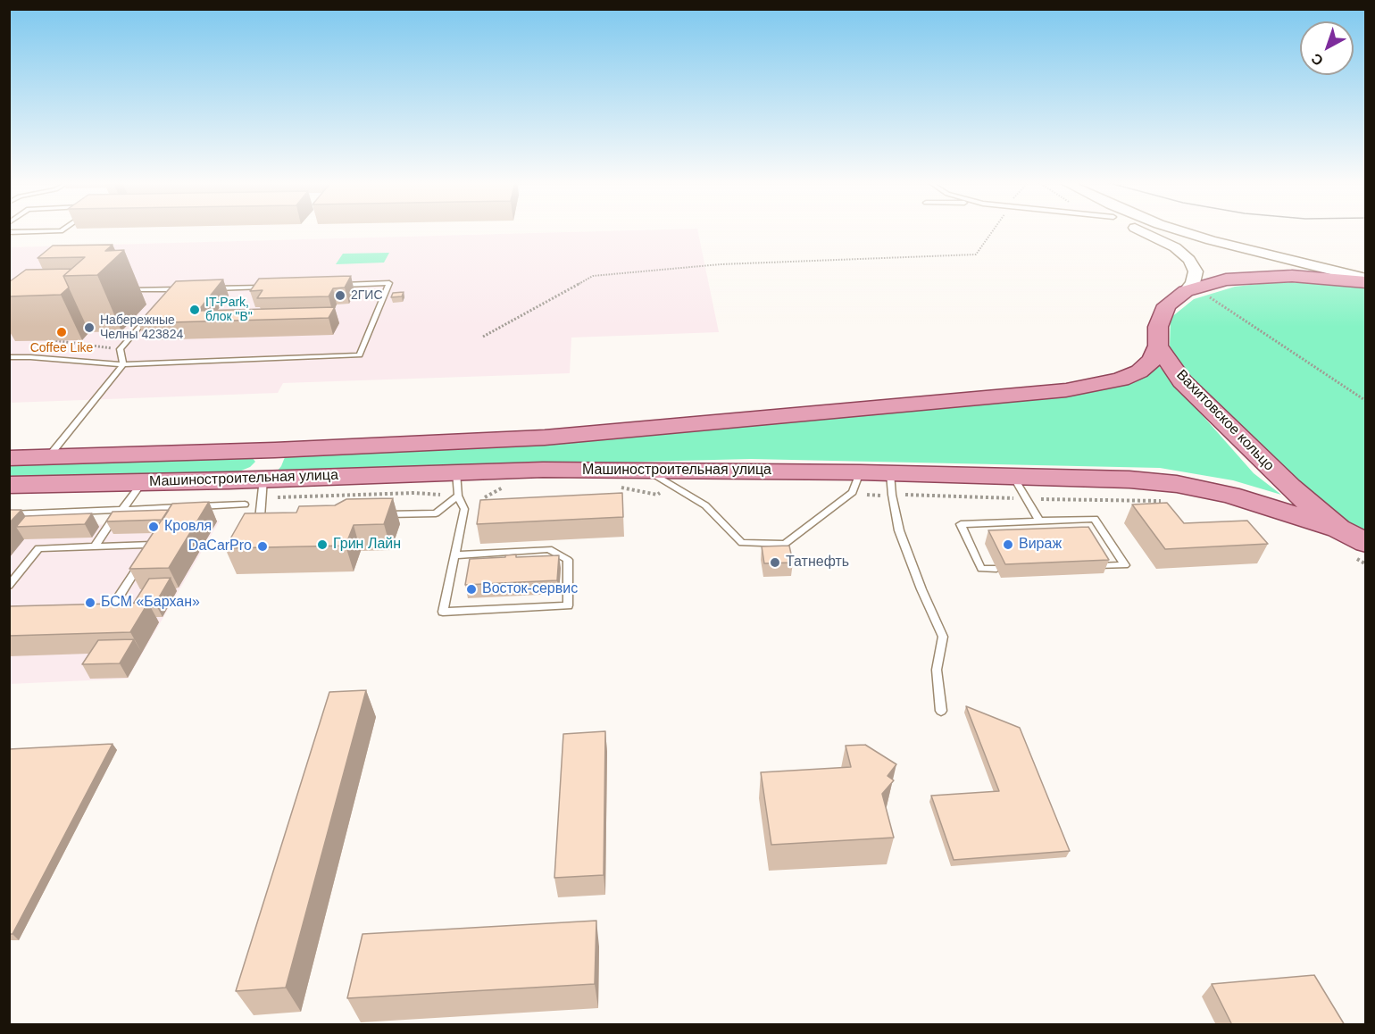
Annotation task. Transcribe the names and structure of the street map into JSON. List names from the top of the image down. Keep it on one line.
{"streets":{"main road":["Вахитовское кольцо","Машиностроительная улица"]},"crossings":[["Вахитовское кольцо","Машиностроительная улица"]],"places":["2ГИС","IT-Park, блок \"В\"","Набережные Челны 423824","Coffee Like","Кровля","Грин Лайн","Вираж","DaCarPro","Татнефть","Восток-сервис","БСМ «Бархан»"],"north":"bottom left"}
